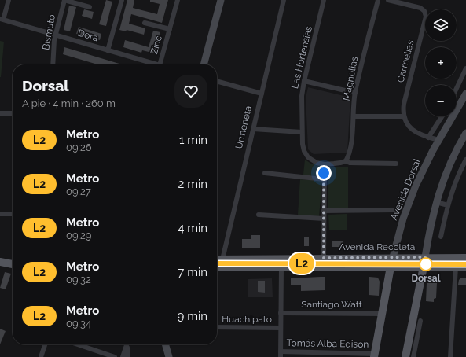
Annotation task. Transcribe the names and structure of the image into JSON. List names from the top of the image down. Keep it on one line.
{"streets":{"main road":["Avenida Dorsal","Avenida Recoleta"],"street":["Bismuto","Dora","Zinc","Las Hortensias","Carmelias","Magnolias","Urmeneta","Santiago Watt","Huachipato","Tomás Alba Edison"]},"crossings":[["Bismuto","Dora"],["Urmeneta","Avenida Recoleta"],["Avenida Dorsal","Avenida Recoleta"],["Avenida Dorsal","Santiago Watt"],["Avenida Dorsal","Tomás Alba Edison"]],"places":["Dorsal"],"lines":["metro line L2"],"page":{"on_map":"L2","map_buttons":["+","−"],"heading":["Dorsal","A pie · 4 min · 260 m"],"list":[{"mark":"L2","name":"Metro","note":"09:26","value":"1 min"},{"mark":"L2","name":"Metro","note":"09:27","value":"2 min"},{"mark":"L2","name":"Metro","note":"09:29","value":"4 min"},{"mark":"L2","name":"Metro","note":"09:32","value":"7 min"},{"mark":"L2","name":"Metro","note":"09:34","value":"9 min"}]}}
